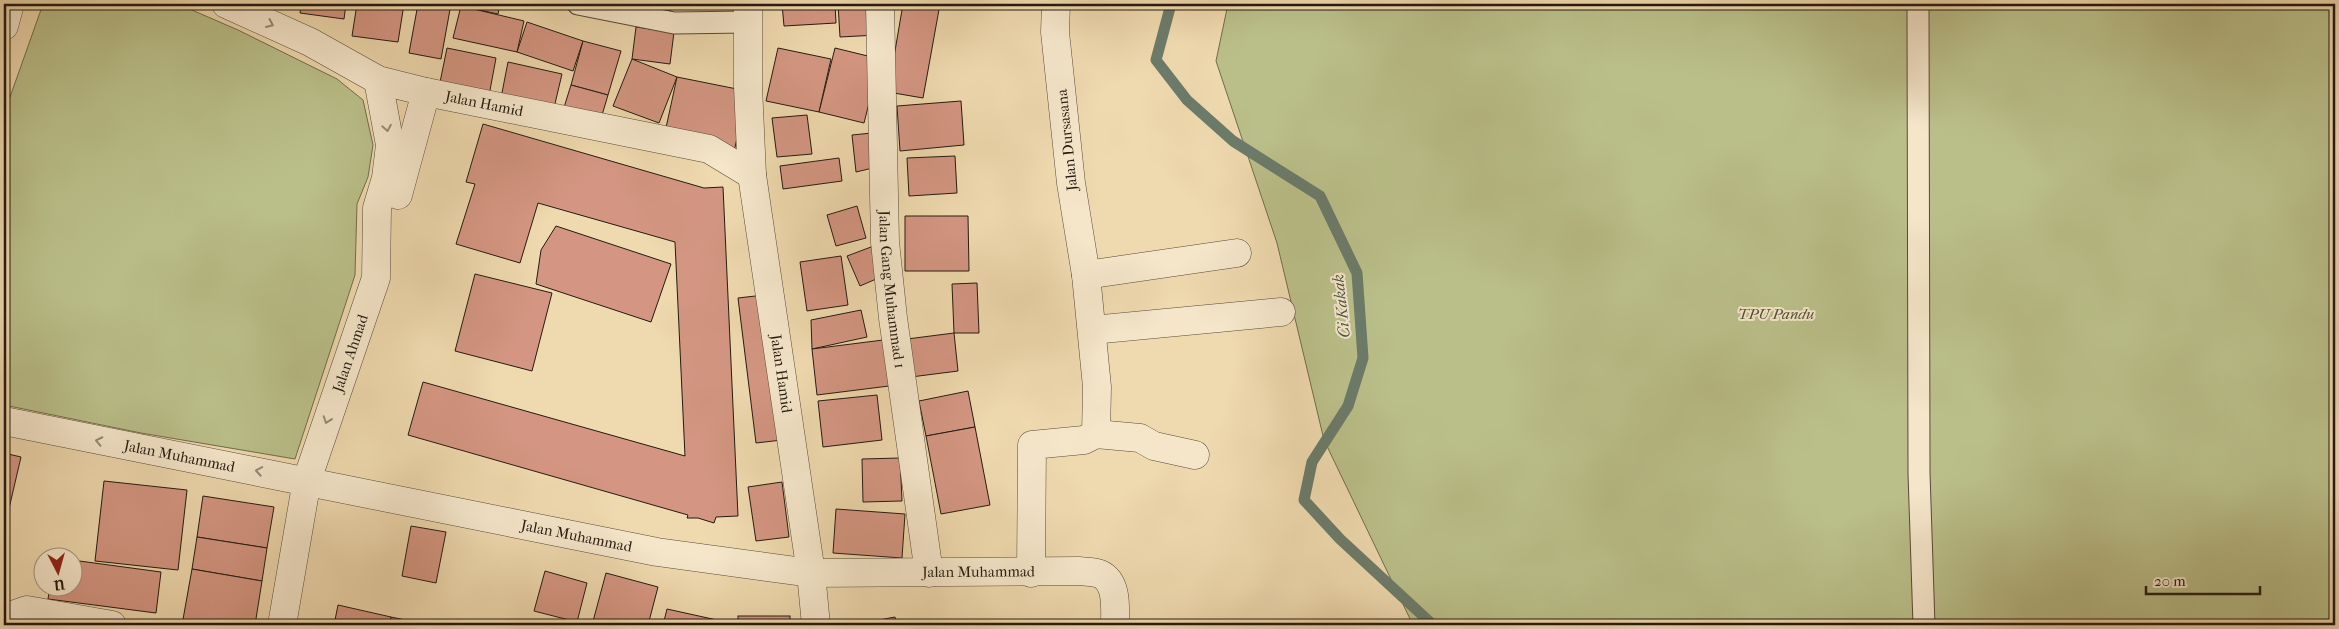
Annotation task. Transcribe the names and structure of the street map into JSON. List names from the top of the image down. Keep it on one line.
{"streets":{"street":["Jalan Hamid","Jalan Dursasana","Jalan Gang Muhammad 1","Jalan Ahmad","Jalan Muhammad"]},"crossings":[["Jalan Hamid","Jalan Ahmad"],["Jalan Hamid","Jalan Muhammad"],["Jalan Gang Muhammad 1","Jalan Muhammad"],["Jalan Ahmad","Jalan Muhammad"]],"water":["Ci Kakak"],"parks":["TPU Pandu"],"scale_bar":"20 m","north":"bottom"}
